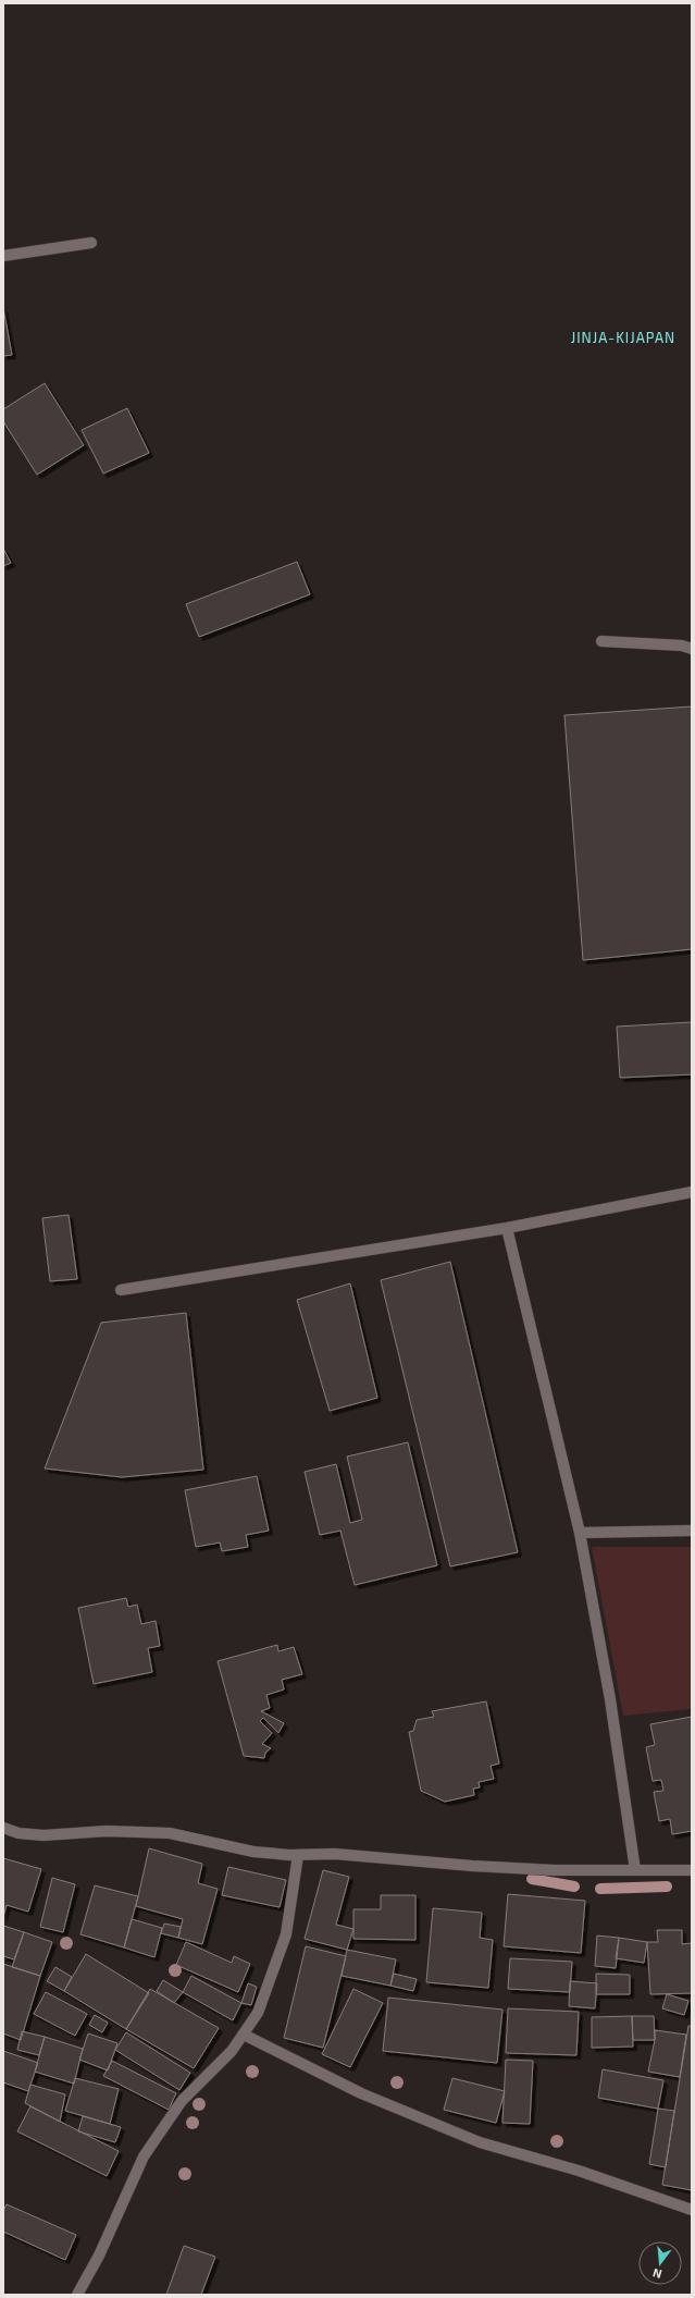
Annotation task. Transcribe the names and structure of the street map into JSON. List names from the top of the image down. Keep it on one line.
{"districts":["JINJA-KIJAPAN"],"north":"bottom"}
